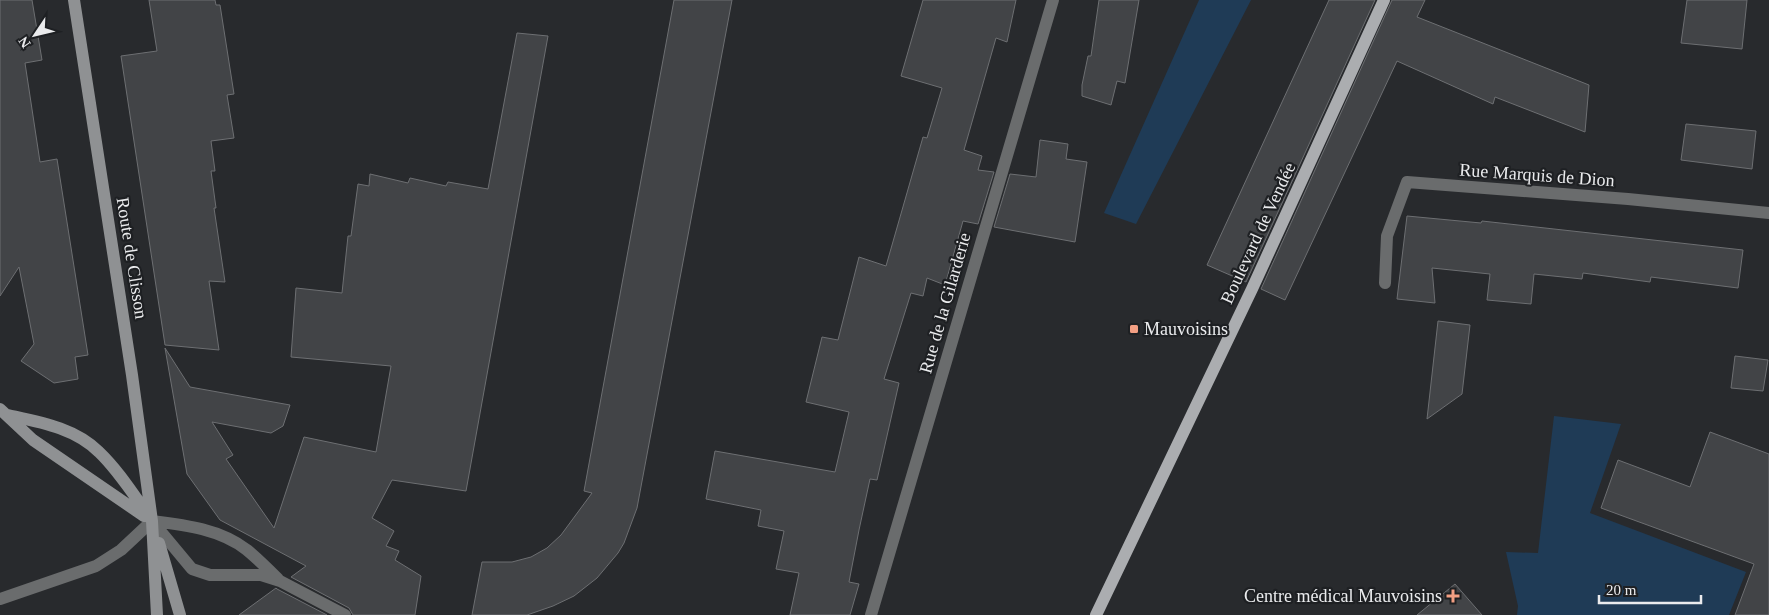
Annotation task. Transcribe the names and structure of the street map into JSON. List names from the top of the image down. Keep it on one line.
{"streets":{"main road":["Boulevard de Vendée","Route de Clisson"],"street":["Rue Marquis de Dion","Rue de la Gilarderie"]},"places":{"transit":["Mauvoisins"],"health":["Centre médical Mauvoisins"]},"scale_bar":"20 m","north":"bottom left"}
